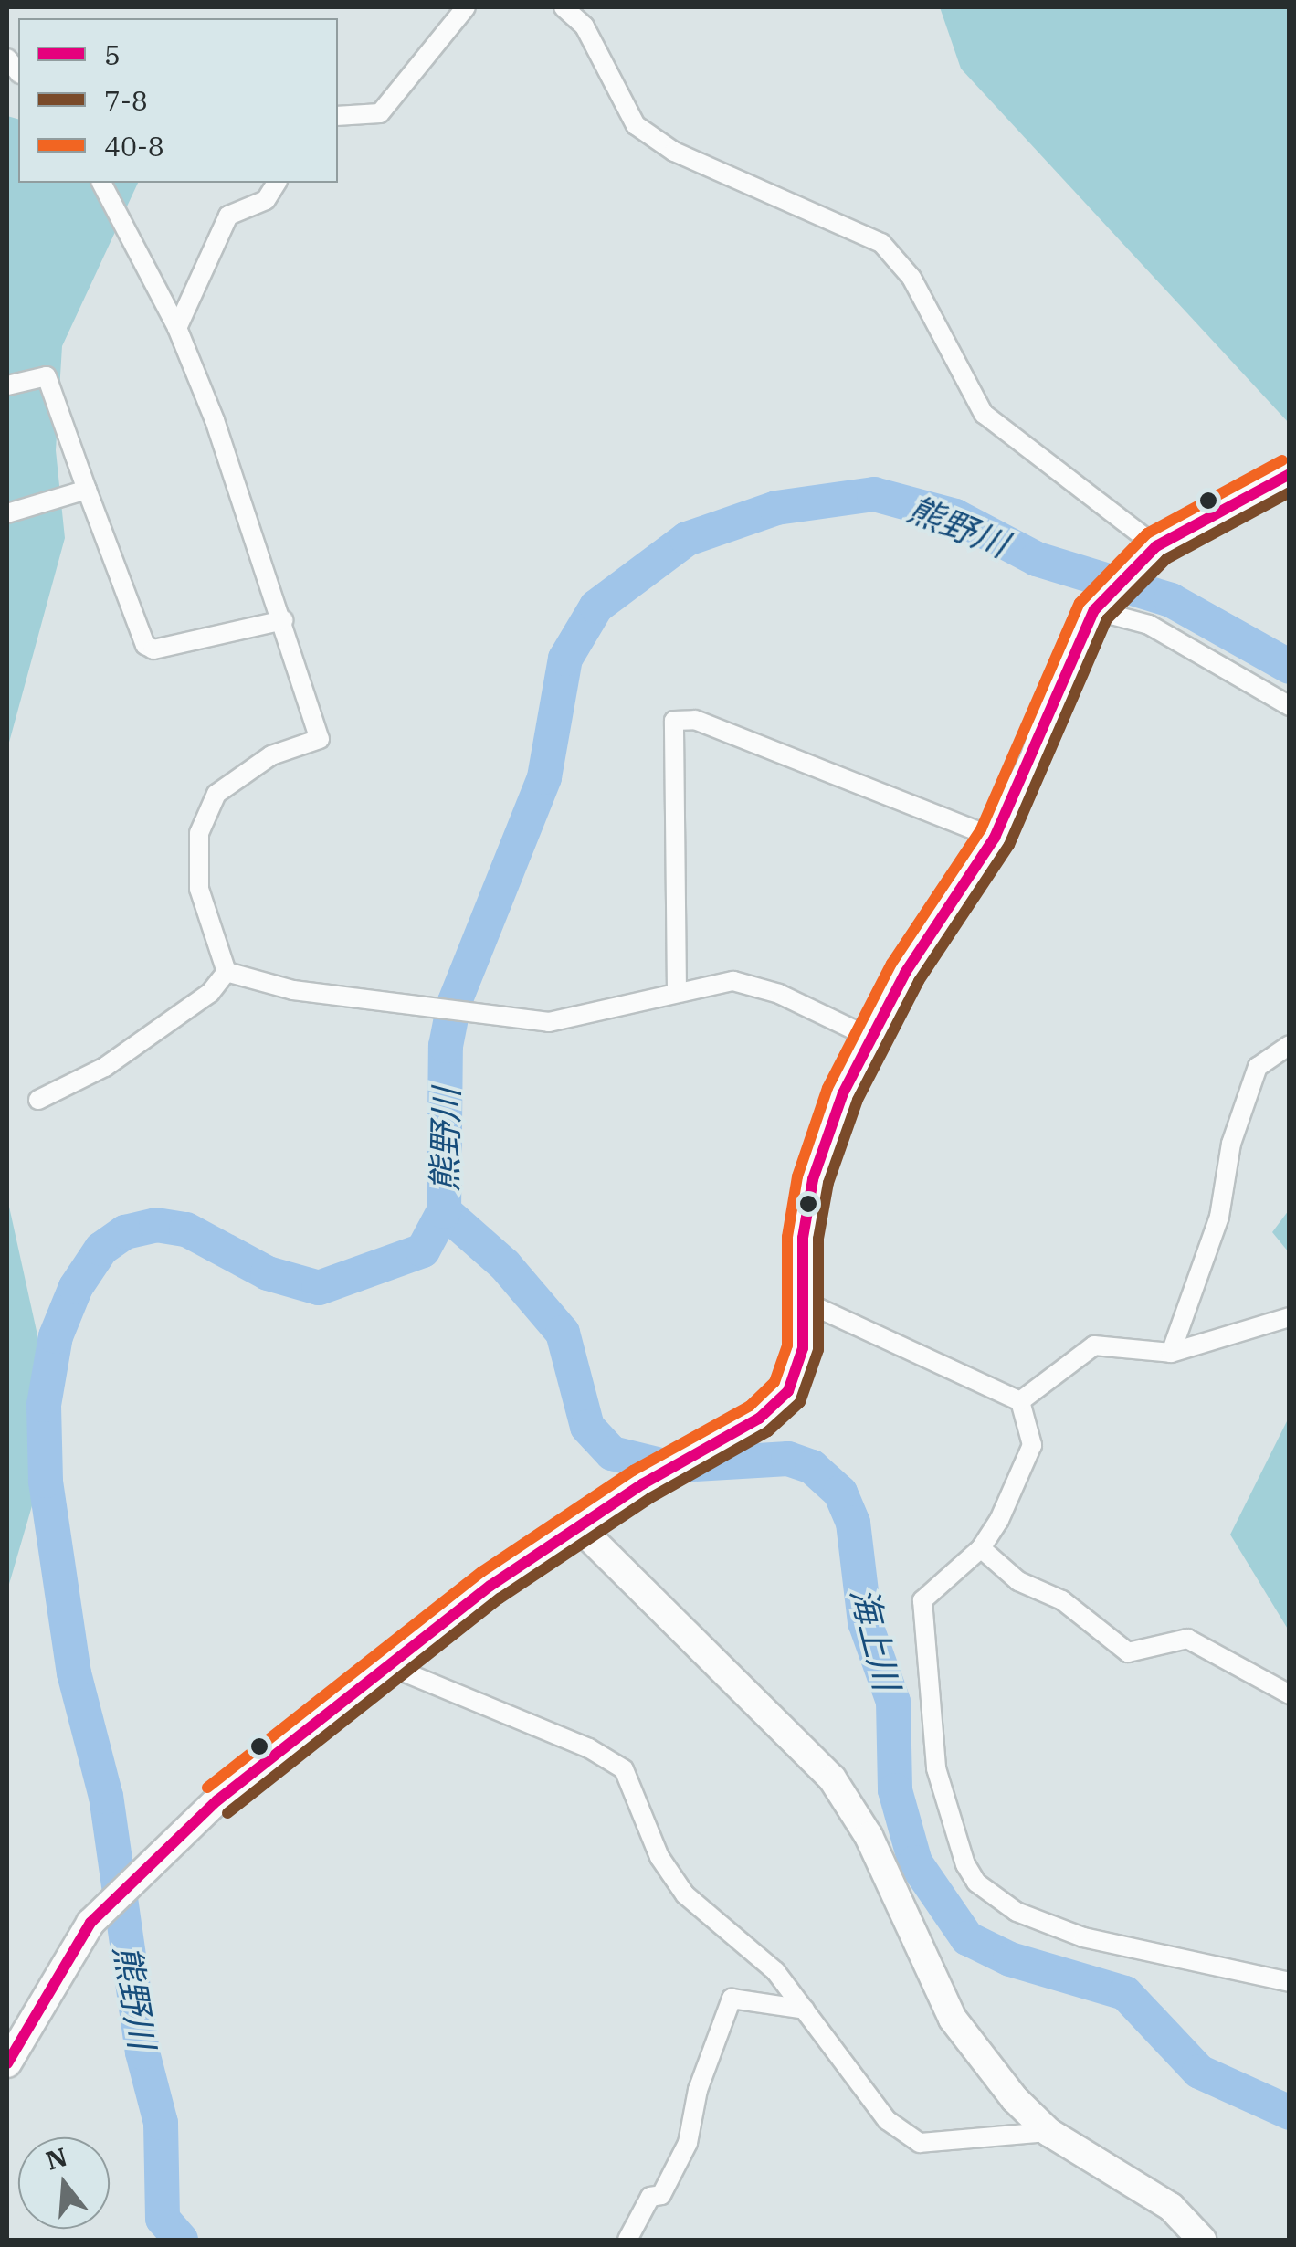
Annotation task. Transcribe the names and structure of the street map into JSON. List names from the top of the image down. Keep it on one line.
{"water":["熊野川","海上川"],"lines":["transit line 40-8","transit line 5","transit line 7-8"],"legend":["5","7-8","40-8"],"north":"top"}
